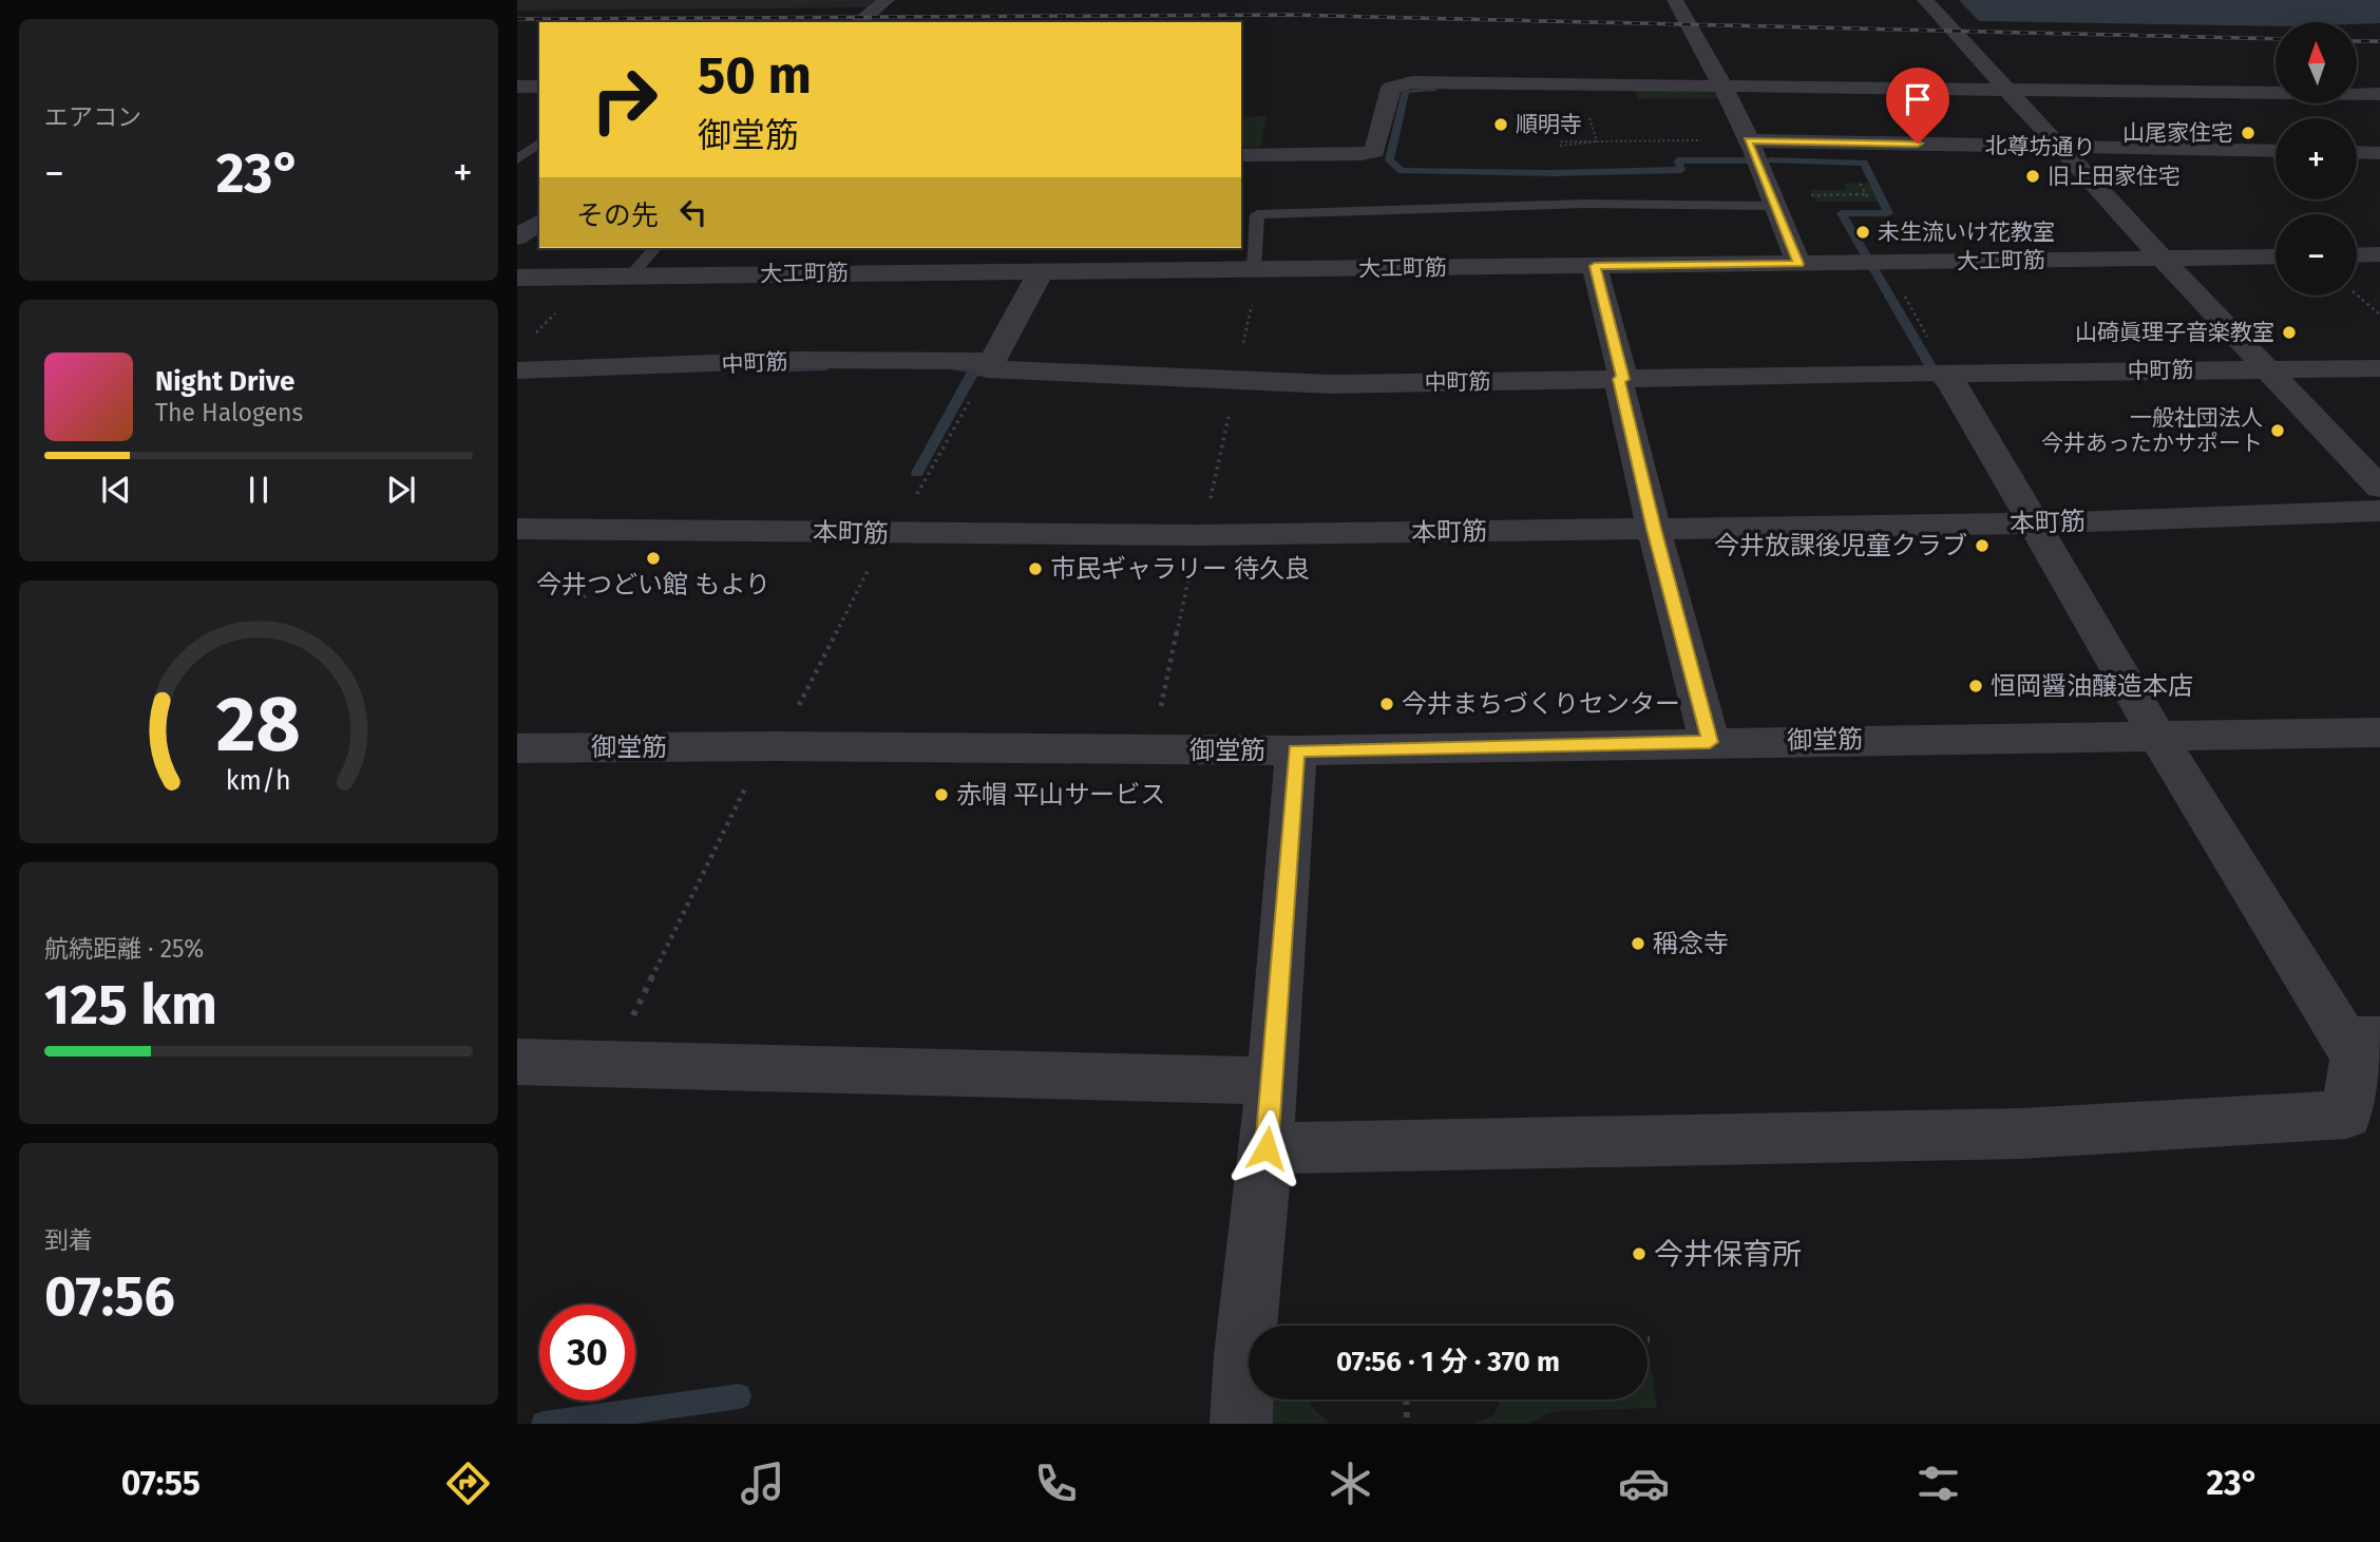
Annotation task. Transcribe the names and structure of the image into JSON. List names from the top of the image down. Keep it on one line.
{"streets":{"street":["北尊坊通り","大工町筋","中町筋","本町筋","御堂筋"]},"places":["順明寺","山尾家住宅","旧上田家住宅","未生流いけ花教室","山碕眞理子音楽教室","一般社団法人 今井あったかサポート","今井放課後児童クラブ","今井つどい館 もより","市民ギャラリー 待久良","恒岡醤油醸造本店","今井まちづくりセンター","赤帽 平山サービス","稱念寺","今井保育所"],"north":"top","page":{"tile":["エアコン",["航続距離 · 25%","125 km"],["到着","07:56"]],"map_buttons":["+","−"],"turn":["50 m","御堂筋"],"heat":["−","23°","+"],"then":"その先","song":["Night Drive","The Halogens"],"limit":"30","trip":"07:56 · 1 分 · 370 m","tabs":["07:55","23°"],"gauge":["28","km/h"]}}
